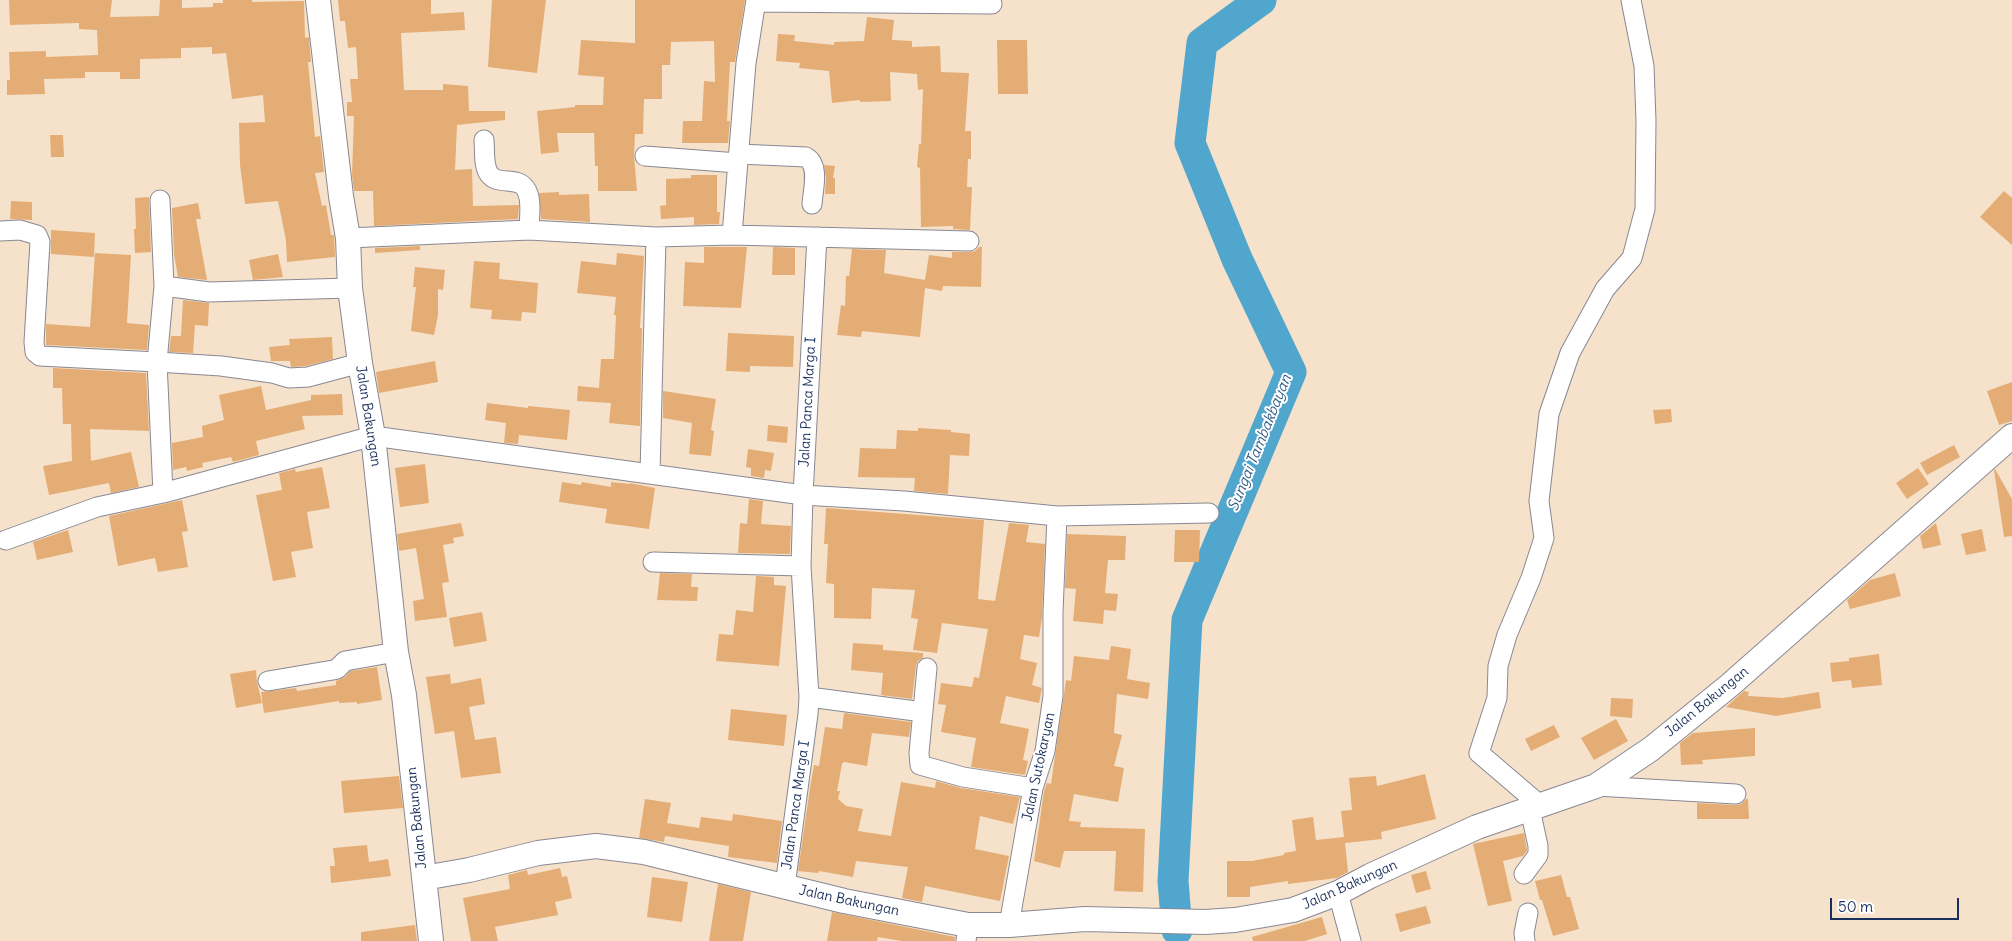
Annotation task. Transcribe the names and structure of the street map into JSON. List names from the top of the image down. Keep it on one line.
{"streets":{"main road":["Jalan Bakungan"],"street":["Jalan Panca Marga I","Jalan Sutokaryan"]},"crossings":[["Jalan Panca Marga I","Jalan Bakungan"],["Jalan Bakungan","Jalan Sutokaryan"]],"water":["Sungai Tambakbayan"],"scale_bar":"50 m"}
